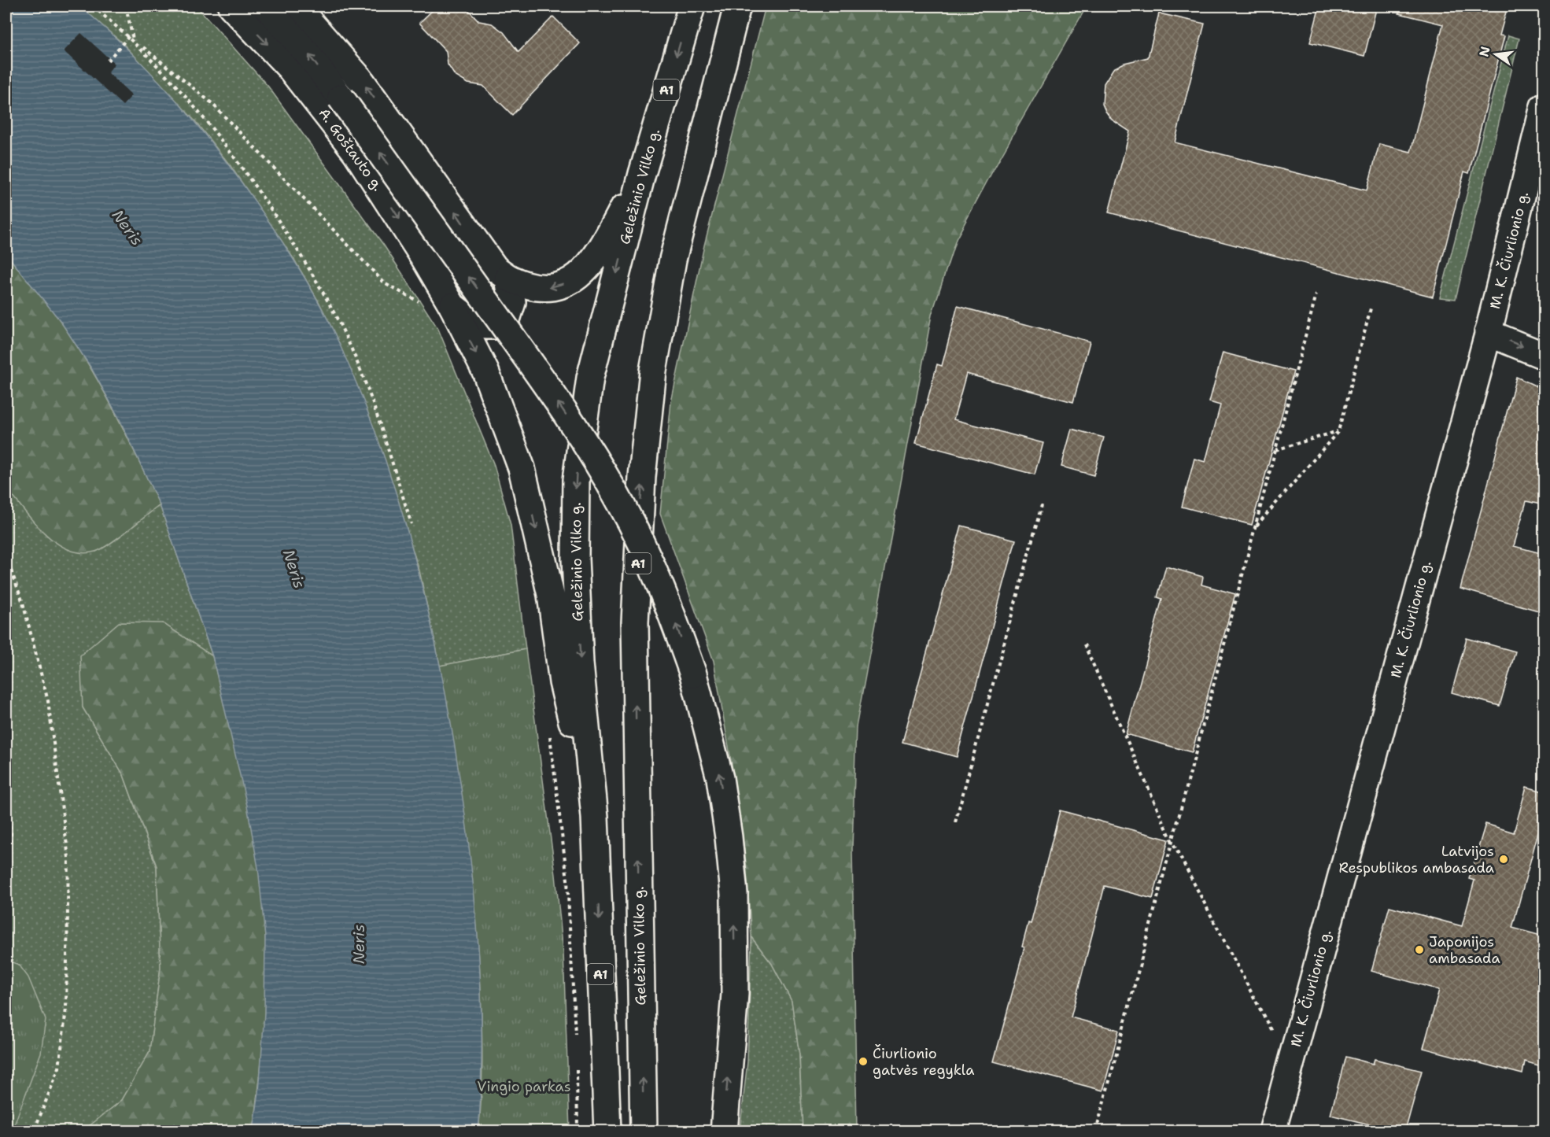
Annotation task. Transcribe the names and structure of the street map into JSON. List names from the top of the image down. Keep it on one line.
{"streets":{"main road":["A1","A. Goštauto g.","Geležinio Vilko g.","M. K. Čiurlionio g."]},"crossings":[["A. Goštauto g.","Geležinio Vilko g."]],"water":["Neris"],"parks":["Vingio parkas"],"places":["Latvijos Respublikos ambasada","Japonijos ambasada","Čiurlionio gatvės regykla"],"north":"left"}
